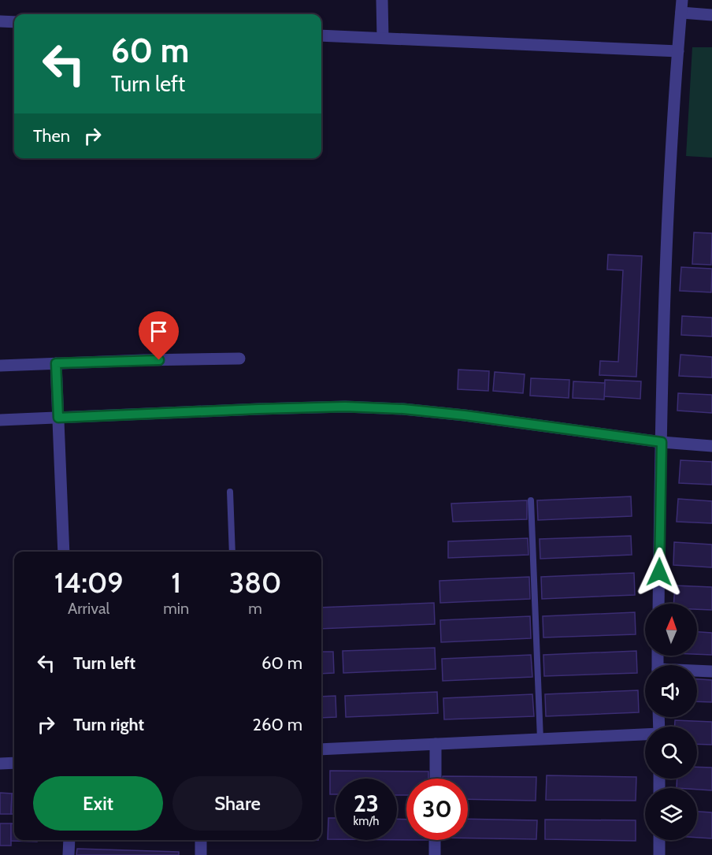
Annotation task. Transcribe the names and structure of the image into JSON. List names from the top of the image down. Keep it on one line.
{"north":"top","page":{"turn":["60 m","Turn left"],"then":"Then","eta":["14:09","Arrival","1","min","380","m"],"list":[{"name":"Turn left","value":"60 m"},{"name":"Turn right","value":"260 m"}],"buttons":["Exit","Share"],"speed":"23 km/h","limit":"30"}}
